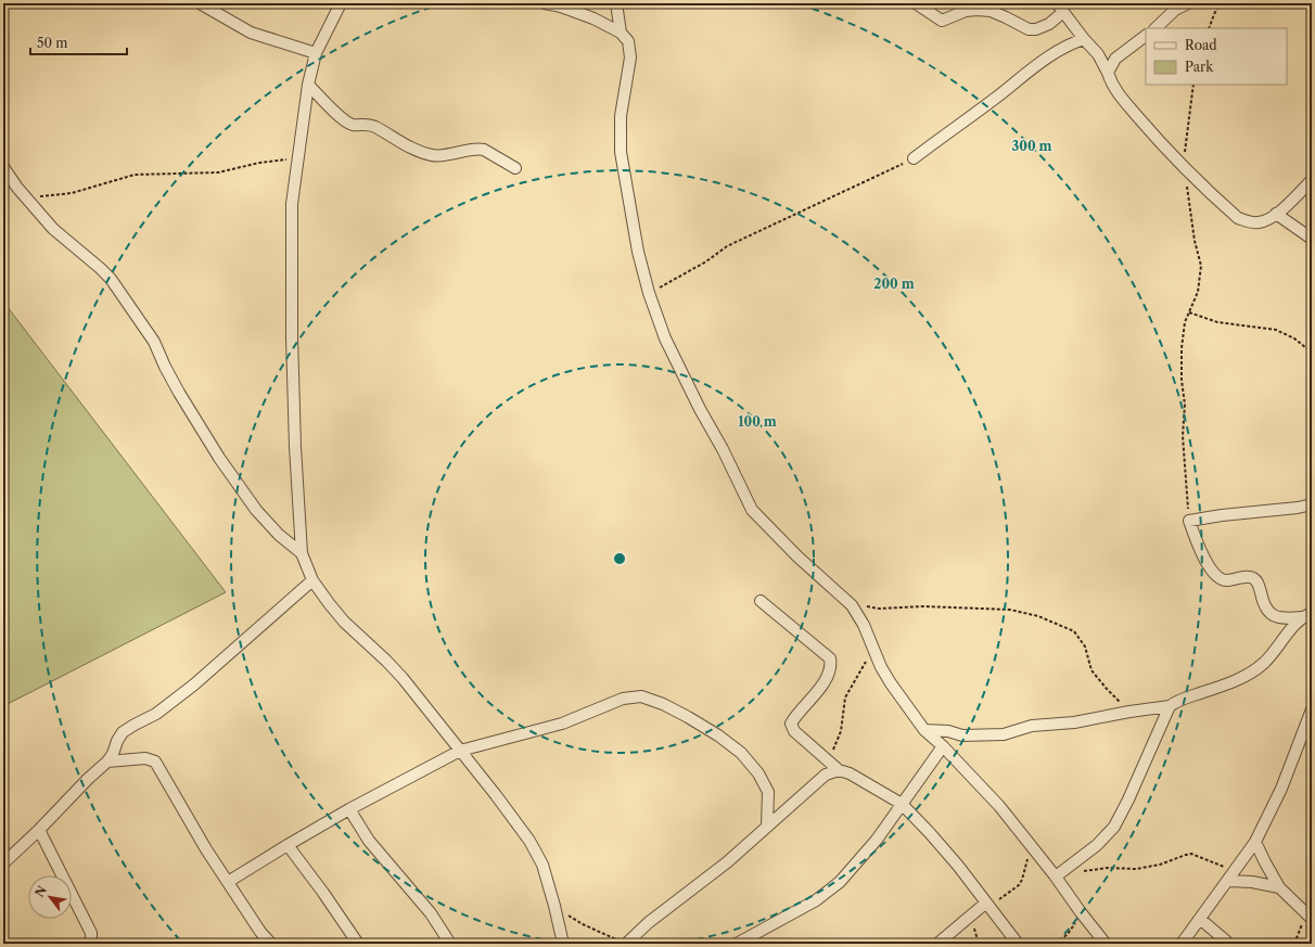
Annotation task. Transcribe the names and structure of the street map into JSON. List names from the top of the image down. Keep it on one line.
{"legend":["Road","Park"],"scale_bar":"50 m","north":"top left","rings":["300 m","200 m","100 m"]}
